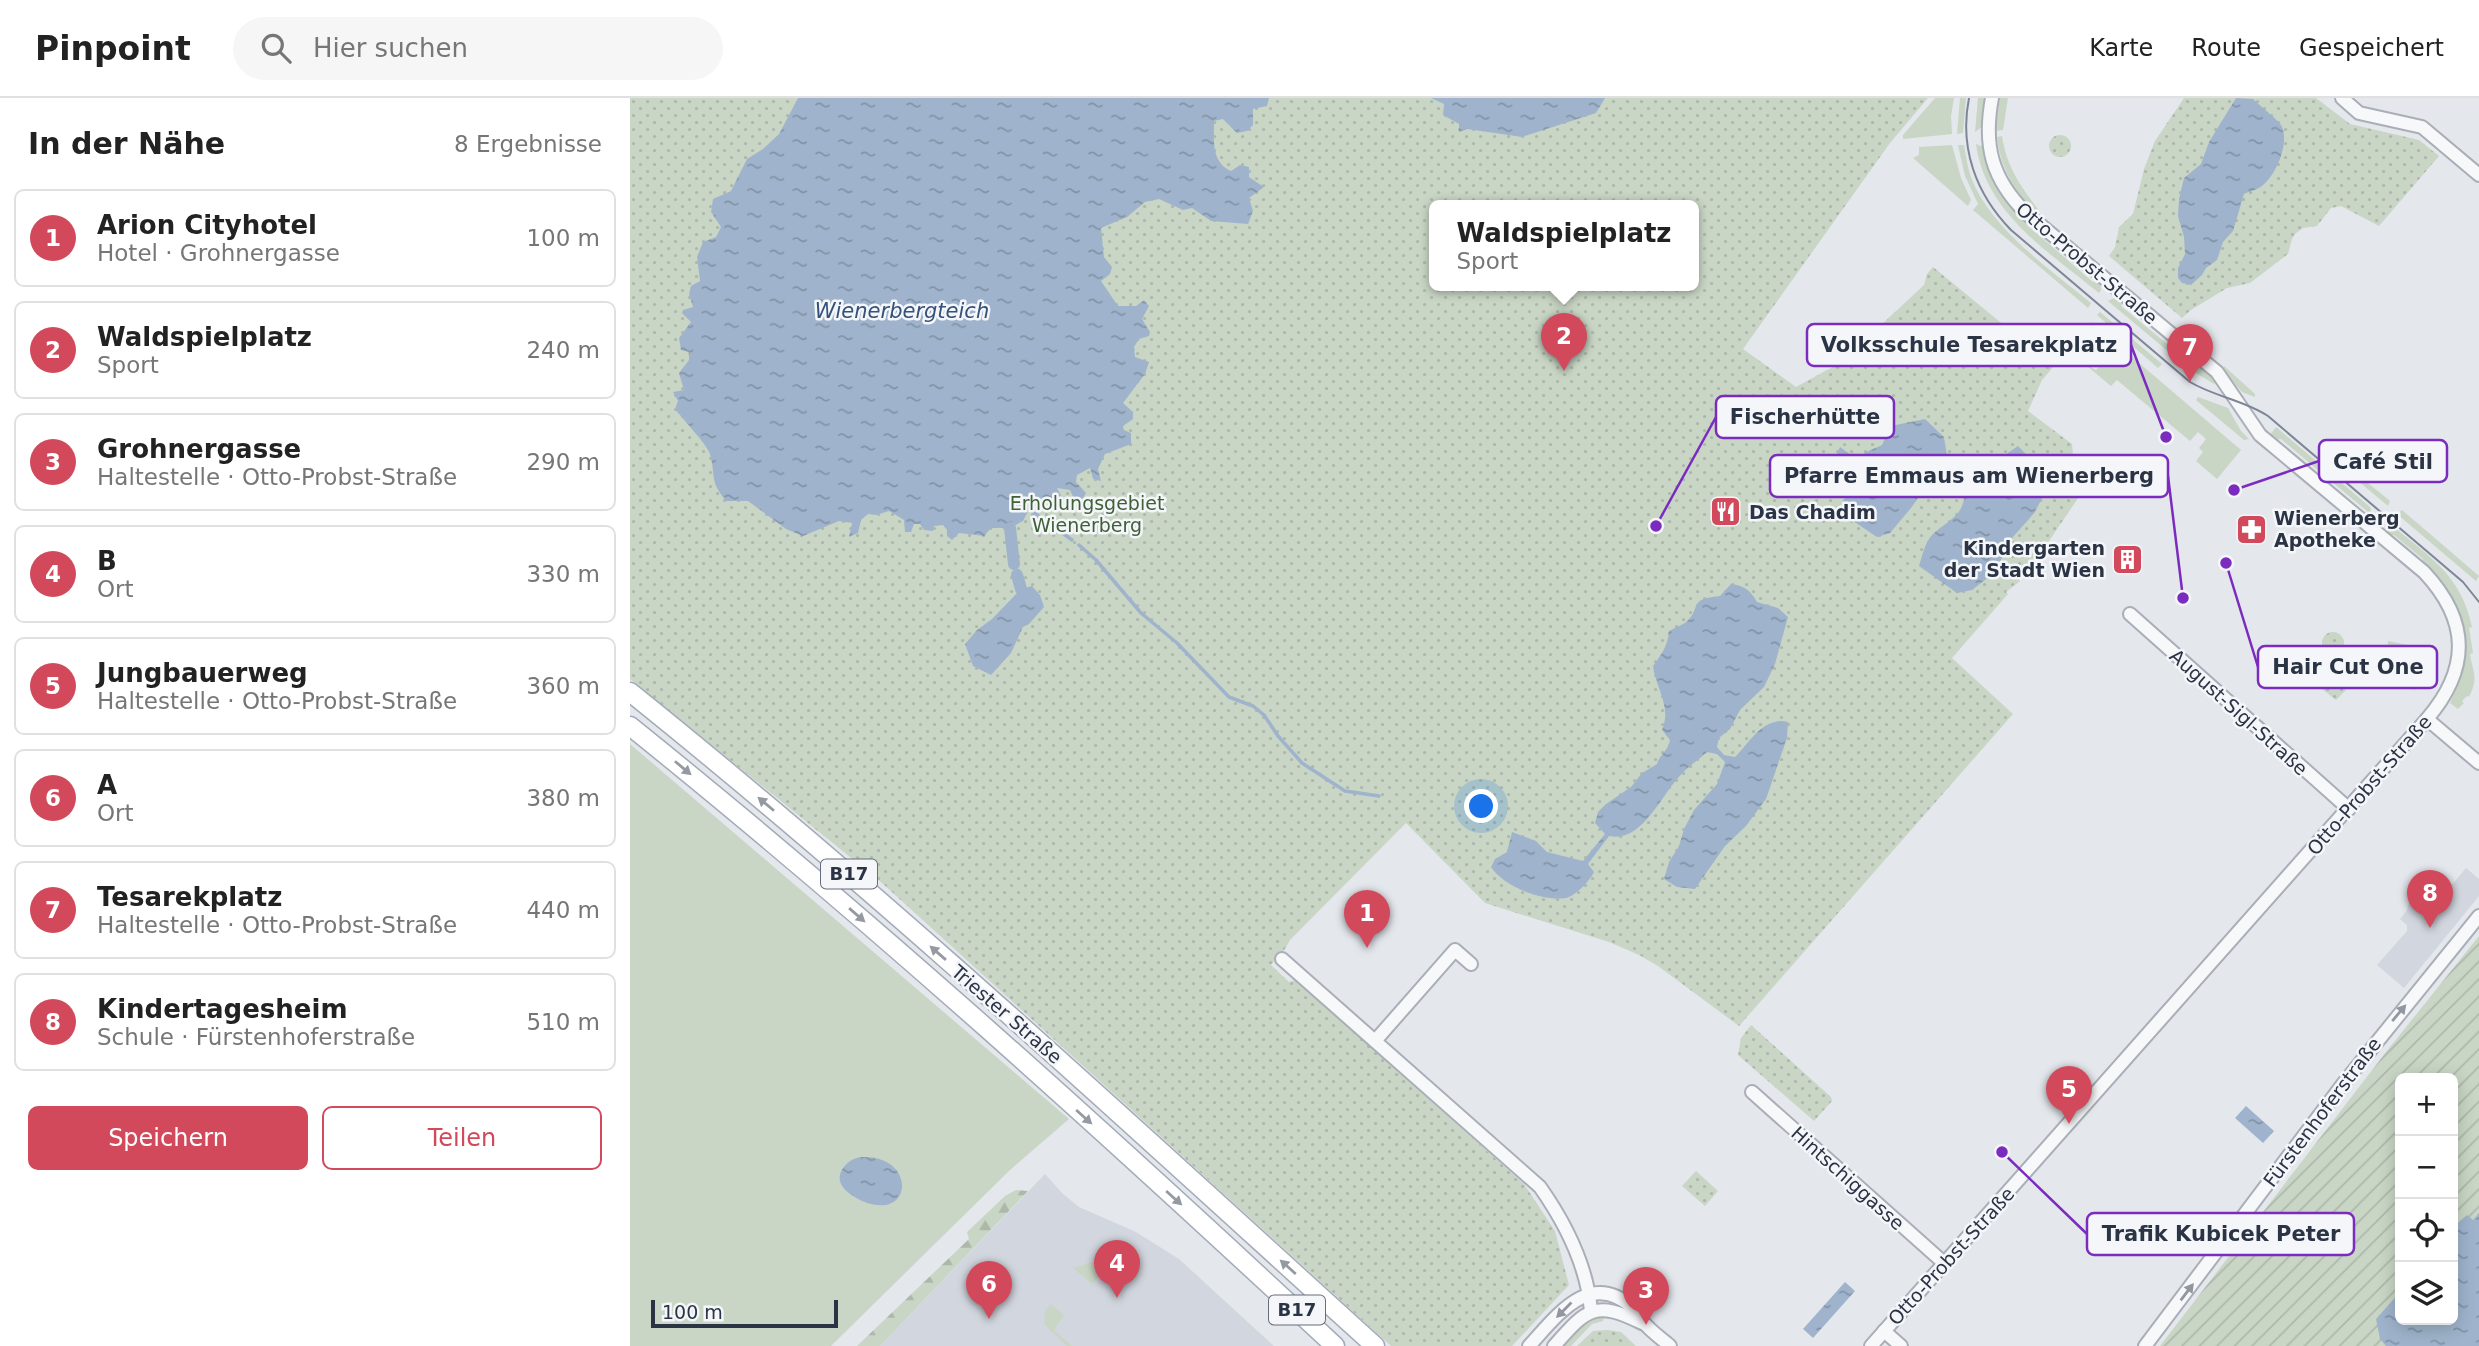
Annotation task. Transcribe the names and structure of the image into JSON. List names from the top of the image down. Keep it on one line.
{"streets":{"main road":["B17","Triester Straße"],"street":["Otto-Probst-Straße","August-Sigl-Straße","Fürstenhoferstraße","Hintschiggasse"]},"crossings":[["Otto-Probst-Straße","August-Sigl-Straße"],["Otto-Probst-Straße","Hintschiggasse"]],"one_way":["Fürstenhoferstraße"],"water":["Wienerbergteich"],"parks":["Erholungsgebiet Wienerberg"],"places":{"other":["Volksschule Tesarekplatz","Café Stil","Fischerhütte","Hair Cut One","Pfarre Emmaus am Wienerberg","Trafik Kubicek Peter"],"restaurant":["Das Chadim"],"pharmacy":["Wienerberg Apotheke"],"building":["Kindergarten der Stadt Wien"]},"scale_bar":"100 m","page":{"header":"Pinpoint","search":"Hier suchen","nav":["Karte","Route","Gespeichert"],"heading":["In der Nähe","8 Ergebnisse"],"list":[{"mark":"1","name":"Arion Cityhotel","note":"Hotel · Grohnergasse","value":"100 m"},{"mark":"2","name":"Waldspielplatz","note":"Sport","value":"240 m"},{"mark":"3","name":"Grohnergasse","note":"Haltestelle · Otto-Probst-Straße","value":"290 m"},{"mark":"4","name":"B","note":"Ort","value":"330 m"},{"mark":"5","name":"Jungbauerweg","note":"Haltestelle · Otto-Probst-Straße","value":"360 m"},{"mark":"6","name":"A","note":"Ort","value":"380 m"},{"mark":"7","name":"Tesarekplatz","note":"Haltestelle · Otto-Probst-Straße","value":"440 m"},{"mark":"8","name":"Kindertagesheim","note":"Schule · Fürstenhoferstraße","value":"510 m"}],"popup":["Waldspielplatz","Sport"],"pins":["2","7","8","1","5","4","6","3"],"map_buttons":["+","−"],"buttons":["Speichern","Teilen"],"scale":"100 m"}}
